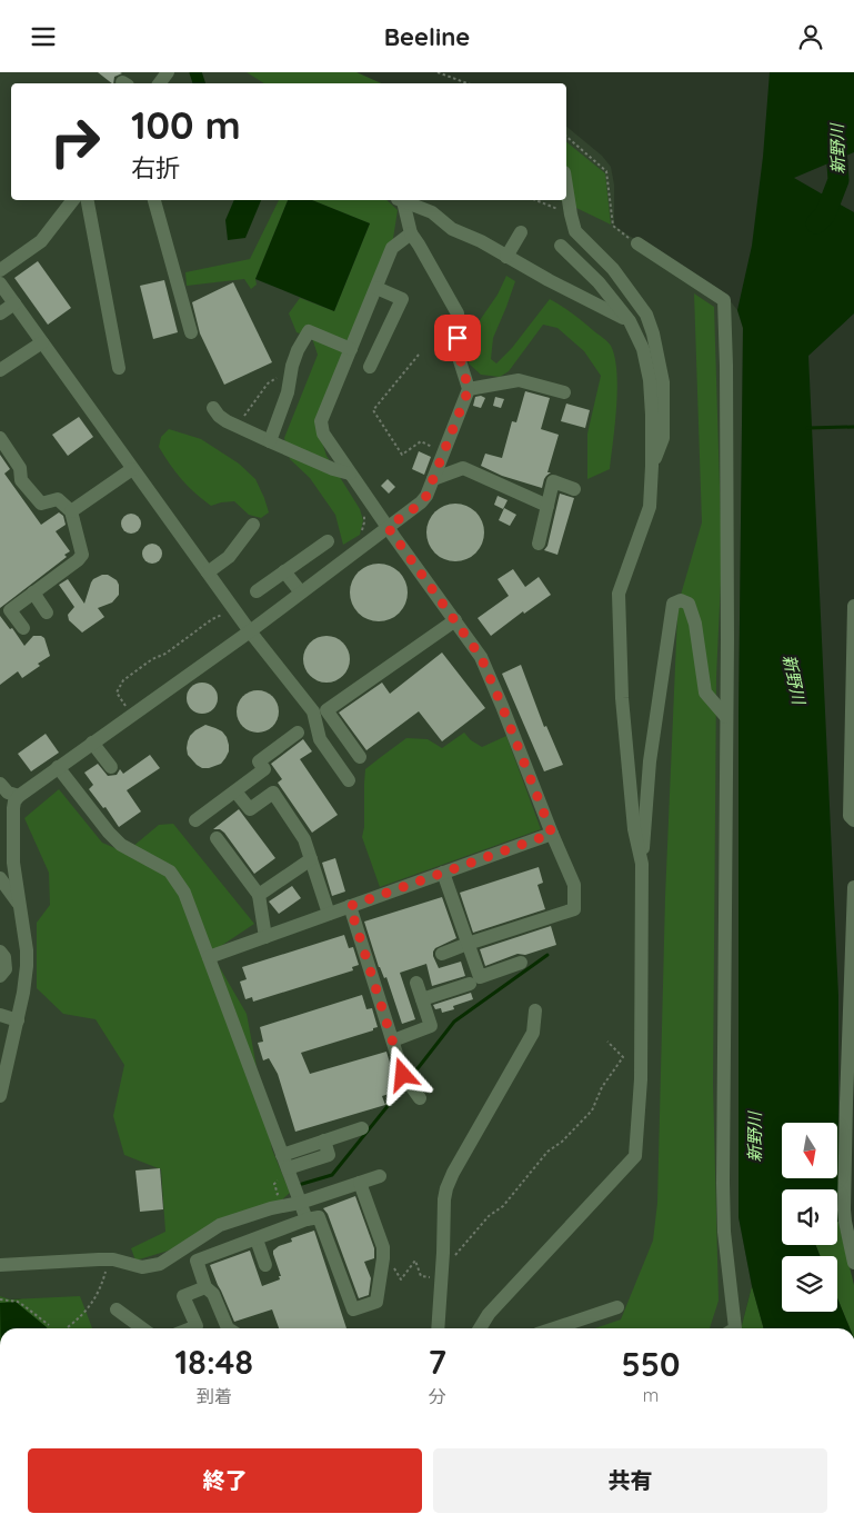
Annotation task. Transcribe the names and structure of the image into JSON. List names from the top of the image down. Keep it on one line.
{"water":["新野川"],"north":"bottom","page":{"header":"Beeline","turn":["100 m","右折"],"eta":["18:48","到着","7","分","550","m"],"buttons":["終了","共有"]}}
